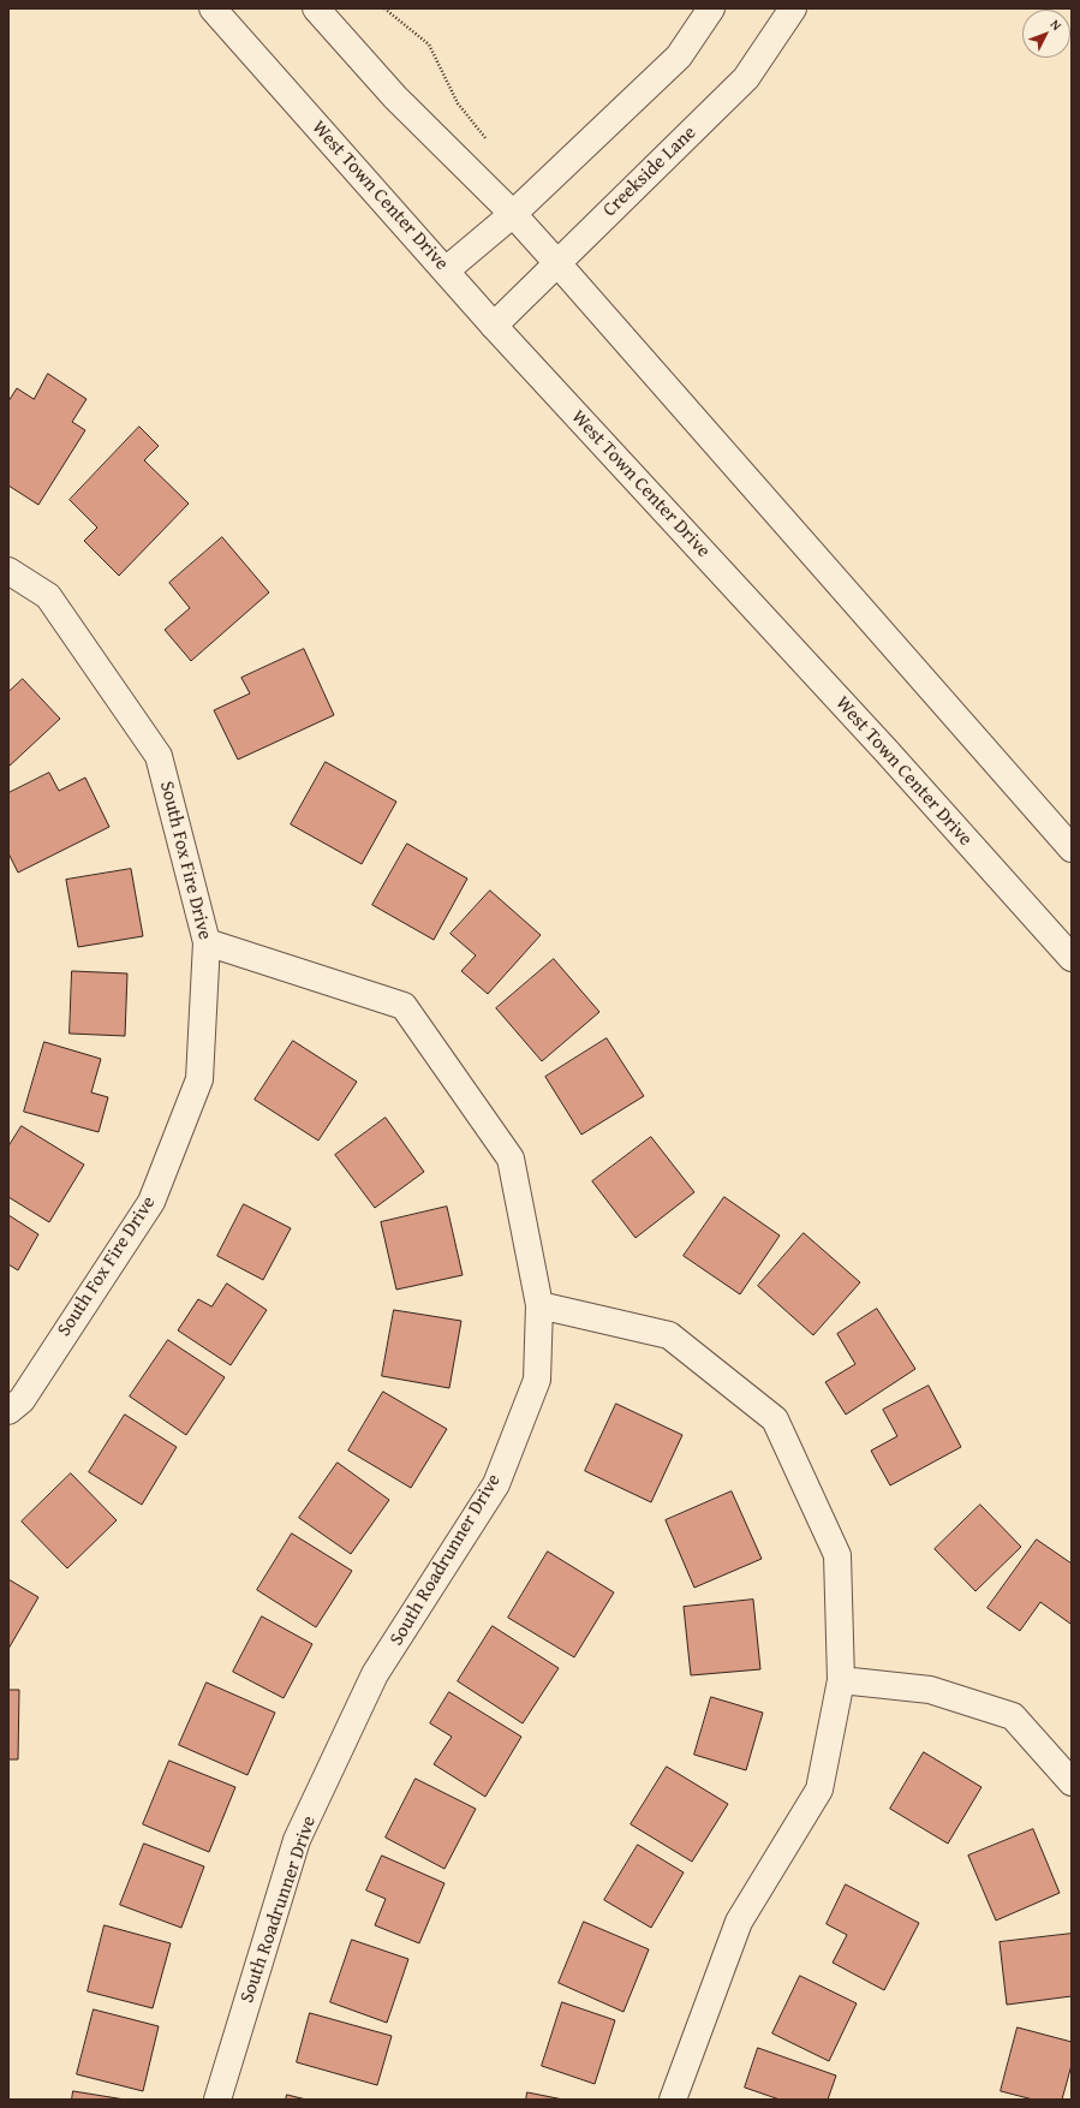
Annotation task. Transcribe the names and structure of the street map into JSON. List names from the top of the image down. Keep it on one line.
{"streets":{"street":["Creekside Lane","West Town Center Drive","South Fox Fire Drive","South Roadrunner Drive"]},"crossings":[["Creekside Lane","West Town Center Drive"],["South Fox Fire Drive","South Roadrunner Drive"]],"north":"top right"}
